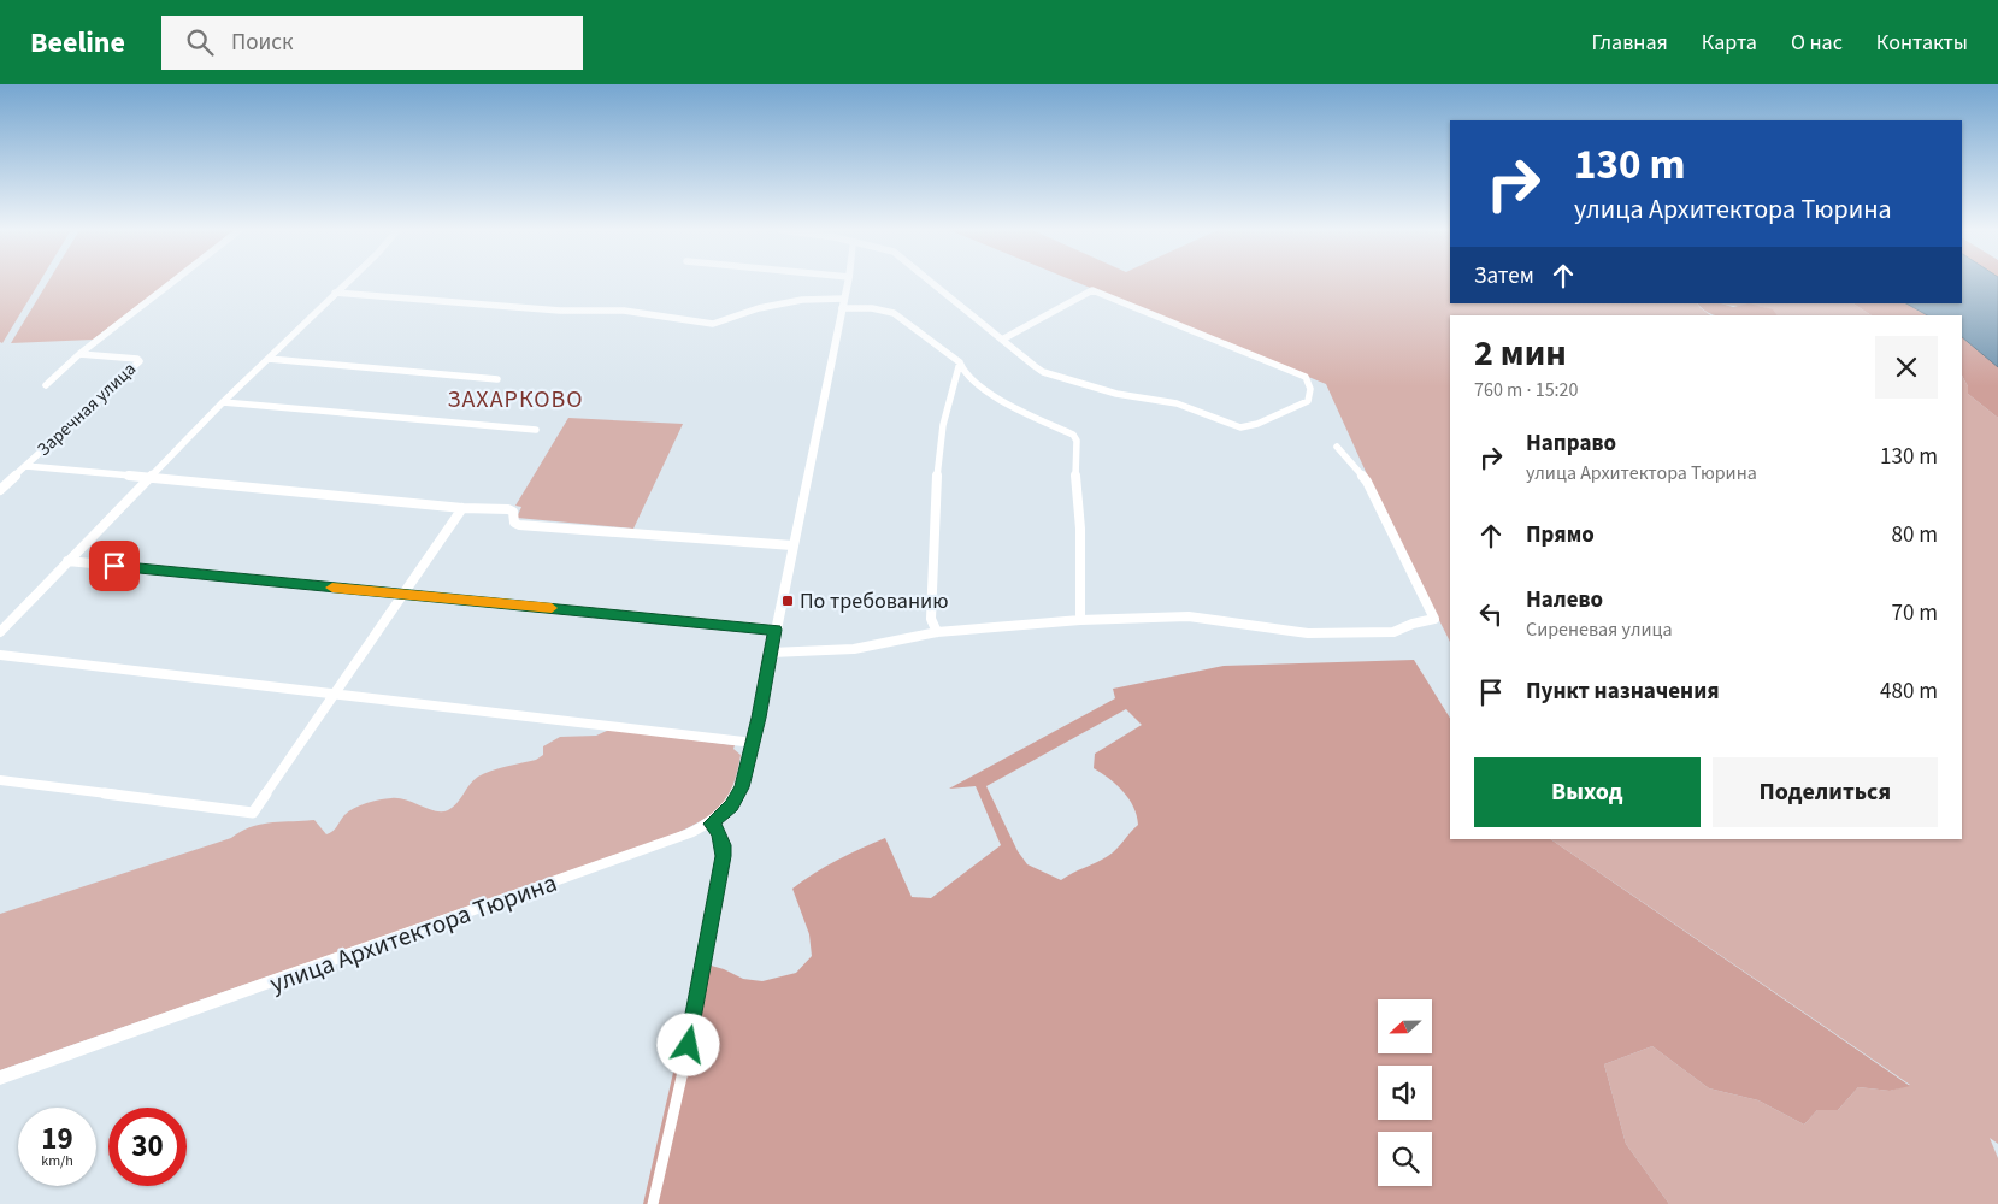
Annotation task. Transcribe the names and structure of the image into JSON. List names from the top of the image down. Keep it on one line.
{"streets":{"street":["Заречная улица","улица Архитектора Тюрина"]},"districts":["ЗАХАРКОВО"],"places":{"transit":["По требованию"]},"north":"left","page":{"header":"Beeline","search":"Поиск","nav":["Главная","Карта","О нас","Контакты"],"turn":["130 m","улица Архитектора Тюрина"],"then":"Затем","heading":["2 мин","760 m · 15:20"],"list":[{"name":"Направо","note":"улица Архитектора Тюрина","value":"130 m"},{"name":"Прямо","value":"80 m"},{"name":"Налево","note":"Сиреневая улица","value":"70 m"},{"name":"Пункт назначения","value":"480 m"}],"buttons":["Выход","Поделиться"],"speed":"19 km/h","limit":"30"}}
